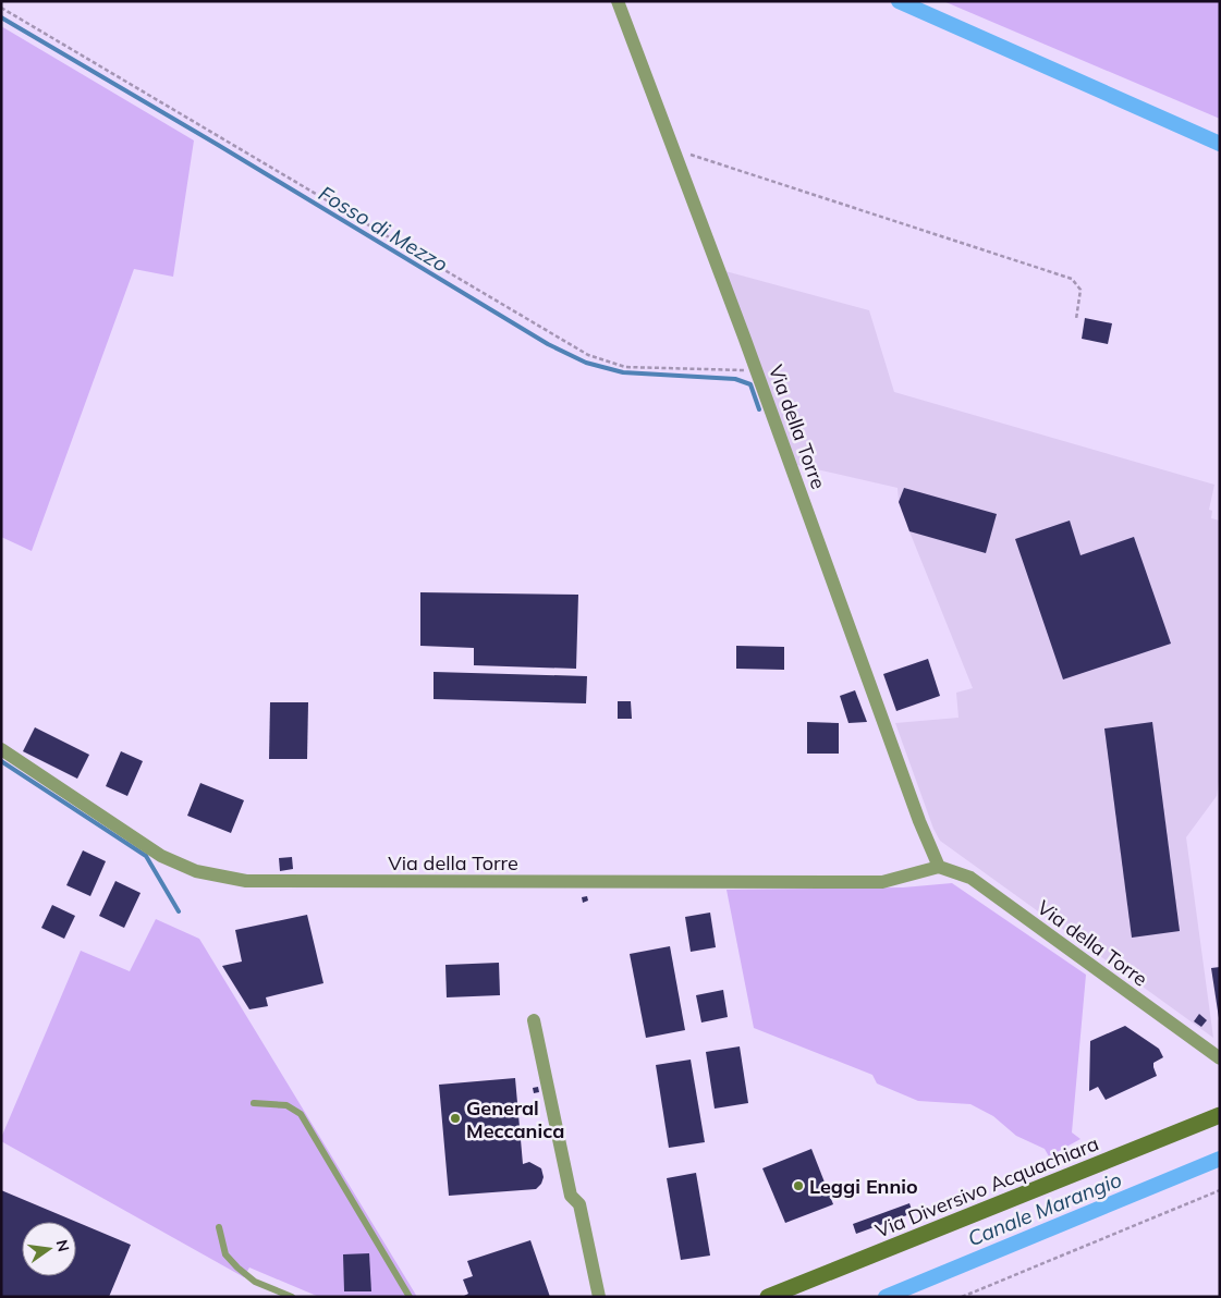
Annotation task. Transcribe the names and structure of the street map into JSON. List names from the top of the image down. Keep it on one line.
{"streets":{"main road":["Via Diversivo Acquachiara"],"street":["Via della Torre"]},"water":["Fosso di Mezzo","Canale Marangio"],"places":["General Meccanica","Leggi Ennio"],"north":"right"}
